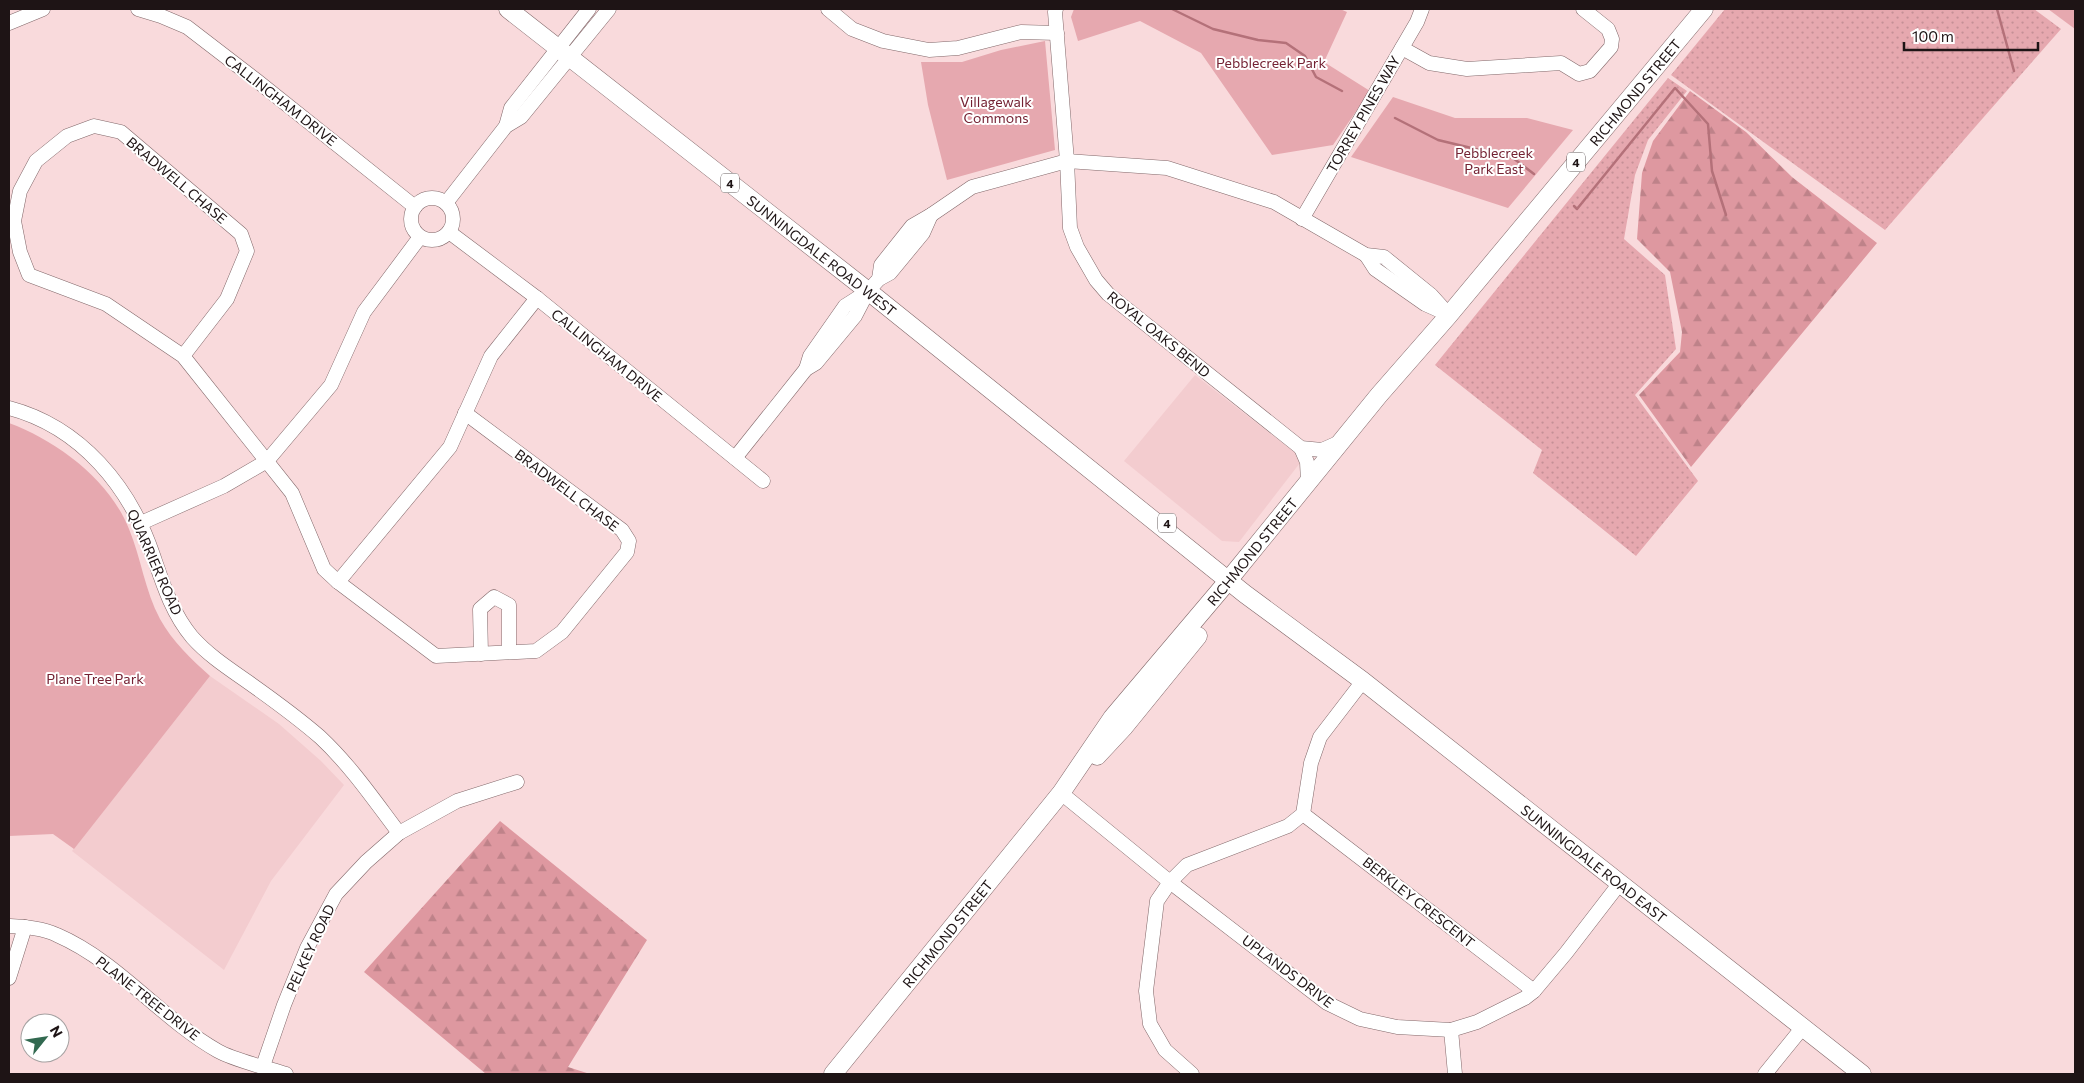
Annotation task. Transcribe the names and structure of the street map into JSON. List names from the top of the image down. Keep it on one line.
{"streets":{"main road":["RICHMOND STREET","4","SUNNINGDALE ROAD WEST","SUNNINGDALE ROAD EAST"],"street":["CALLINGHAM DRIVE","TORREY PINES WAY","BRADWELL CHASE","ROYAL OAKS BEND","QUARRIER ROAD","BERKLEY CRESCENT","PELKEY ROAD","UPLANDS DRIVE","PLANE TREE DRIVE"]},"crossings":[["RICHMOND STREET","SUNNINGDALE ROAD WEST"],["RICHMOND STREET","SUNNINGDALE ROAD EAST"],["RICHMOND STREET","UPLANDS DRIVE"],["SUNNINGDALE ROAD WEST","SUNNINGDALE ROAD EAST"],["QUARRIER ROAD","PELKEY ROAD"],["SUNNINGDALE ROAD EAST","UPLANDS DRIVE"],["BERKLEY CRESCENT","UPLANDS DRIVE"],["PELKEY ROAD","PLANE TREE DRIVE"]],"parks":["Pebblecreek Park","Villagewalk Commons","Pebblecreek Park East","Plane Tree Park"],"scale_bar":"100 m","north":"top right"}
